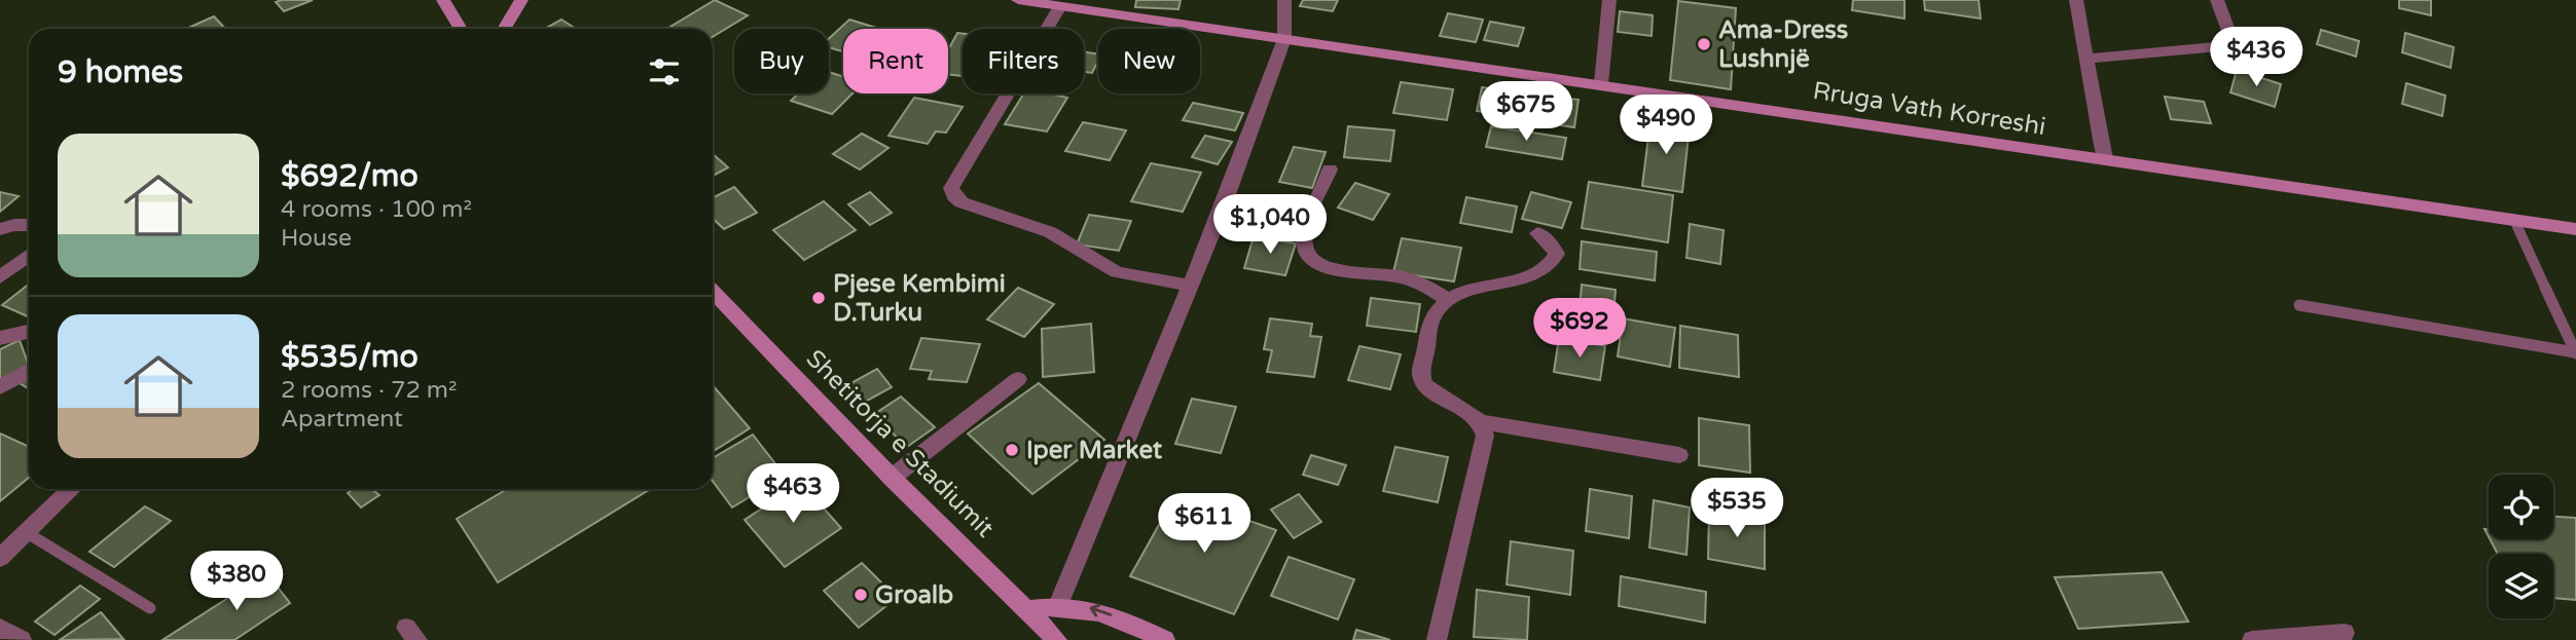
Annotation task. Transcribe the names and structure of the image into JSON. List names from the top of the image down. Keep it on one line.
{"streets":{"main road":["Rruga Vath Korreshi","Shetitorja e Stadiumit"]},"places":["Ama-Dress Lushnjë","Pjese Kembimi D.Turku","Iper Market","Groalb"],"page":{"price":["$436","$675","$490","$1,040","$692","$463","$535","$611","$380"],"chip":["Buy","Rent","Filters","New"],"heading":"9 homes","list":[{"name":"$692/mo","note":"4 rooms · 100 m² · House"},{"name":"$535/mo","note":"2 rooms · 72 m² · Apartment"}]}}
